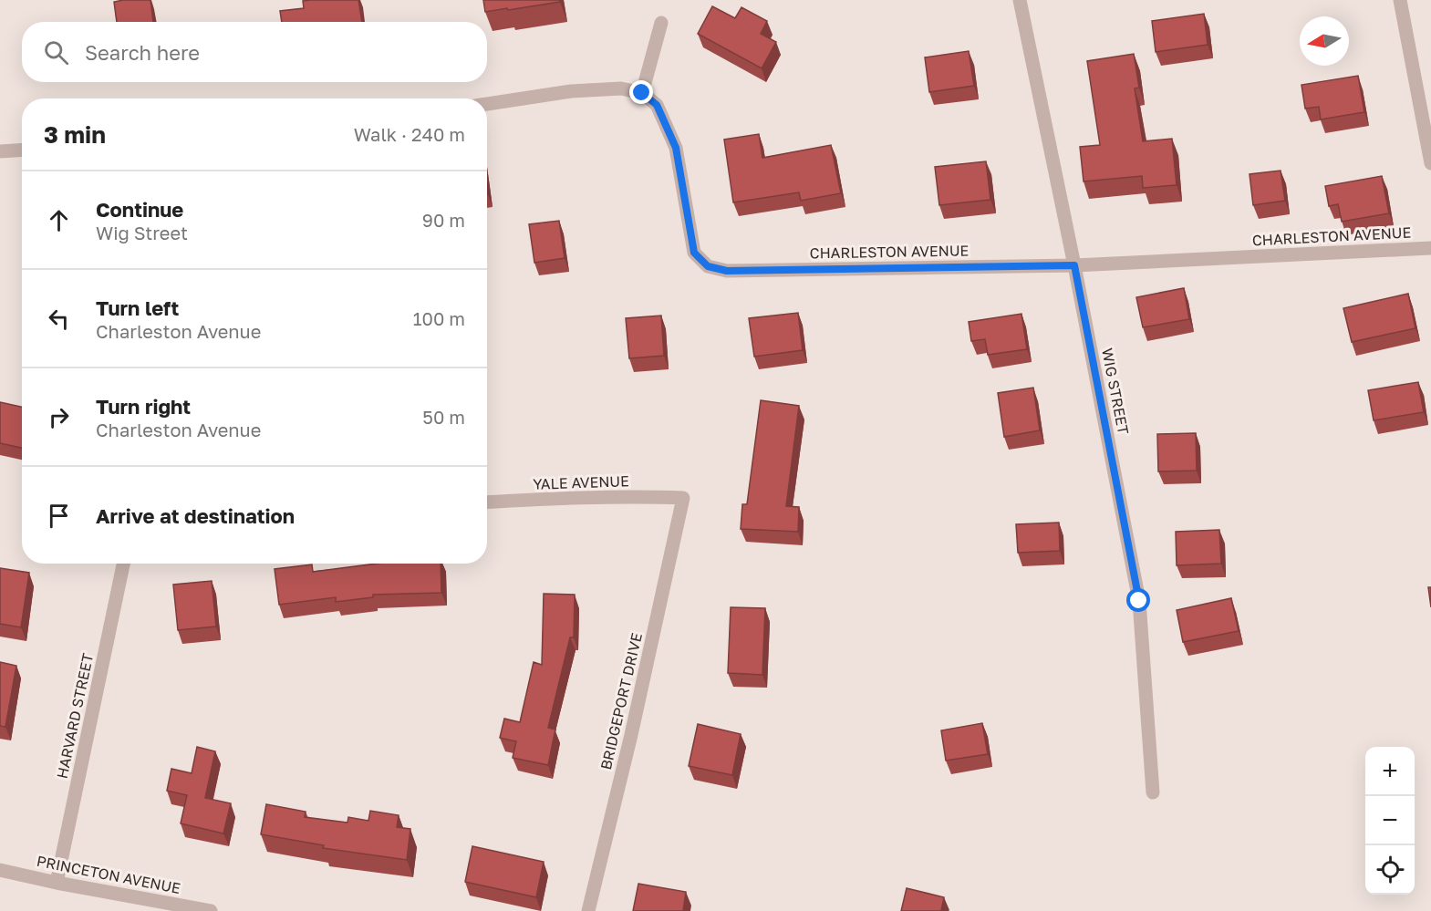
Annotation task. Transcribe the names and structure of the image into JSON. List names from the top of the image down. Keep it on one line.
{"streets":{"street":["CHARLESTON AVENUE","WIG STREET","YALE AVENUE","BRIDGEPORT DRIVE","HARVARD STREET","PRINCETON AVENUE"]},"crossings":[["CHARLESTON AVENUE","WIG STREET"],["YALE AVENUE","BRIDGEPORT DRIVE"],["HARVARD STREET","PRINCETON AVENUE"]],"north":"left","page":{"search":"Search here","heading":["3 min","Walk · 240 m"],"list":[["Continue","Wig Street","90 m"],["Turn left","Charleston Avenue","100 m"],["Turn right","Charleston Avenue","50 m"],"Arrive at destination"],"map_buttons":["+","−"]}}
